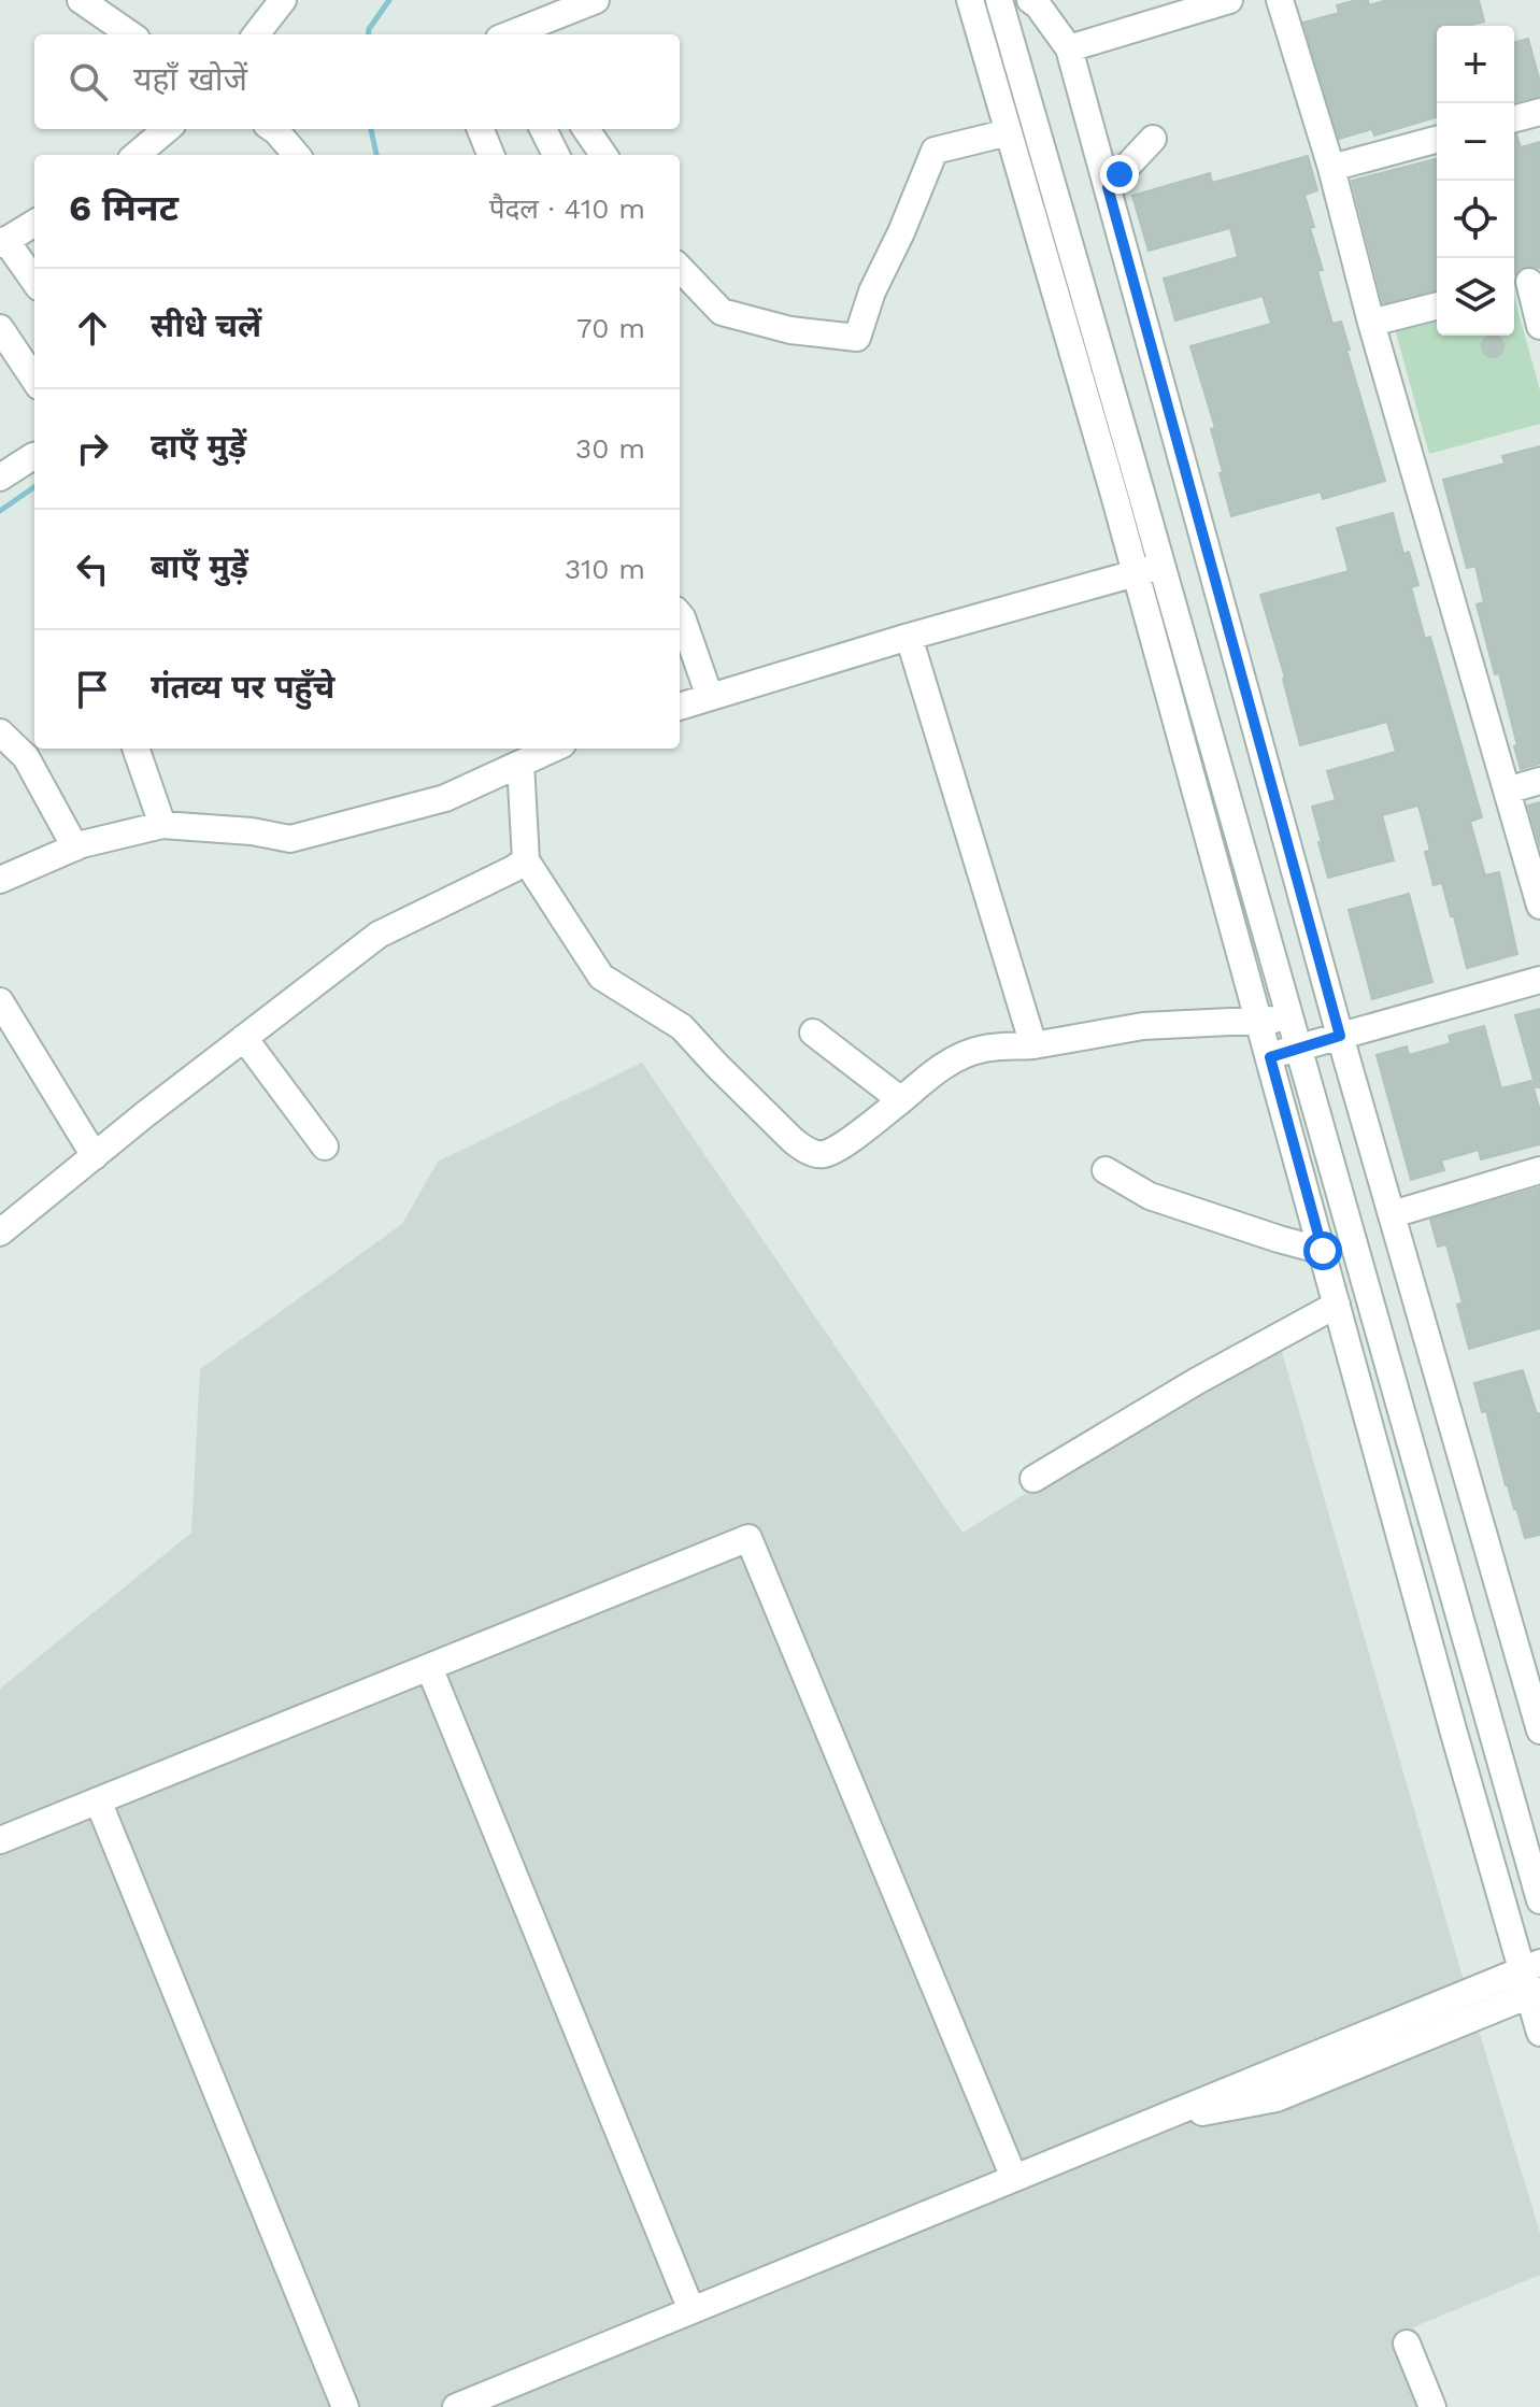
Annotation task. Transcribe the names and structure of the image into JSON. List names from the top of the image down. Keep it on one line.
{"page":{"map_buttons":["+","−"],"search":"यहाँ खोजें","heading":["6 मिनट","पैदल · 410 m"],"list":[["सीधे चलें","70 m"],["दाएँ मुड़ें","30 m"],["बाएँ मुड़ें","310 m"],"गंतव्य पर पहुँचे"]}}
